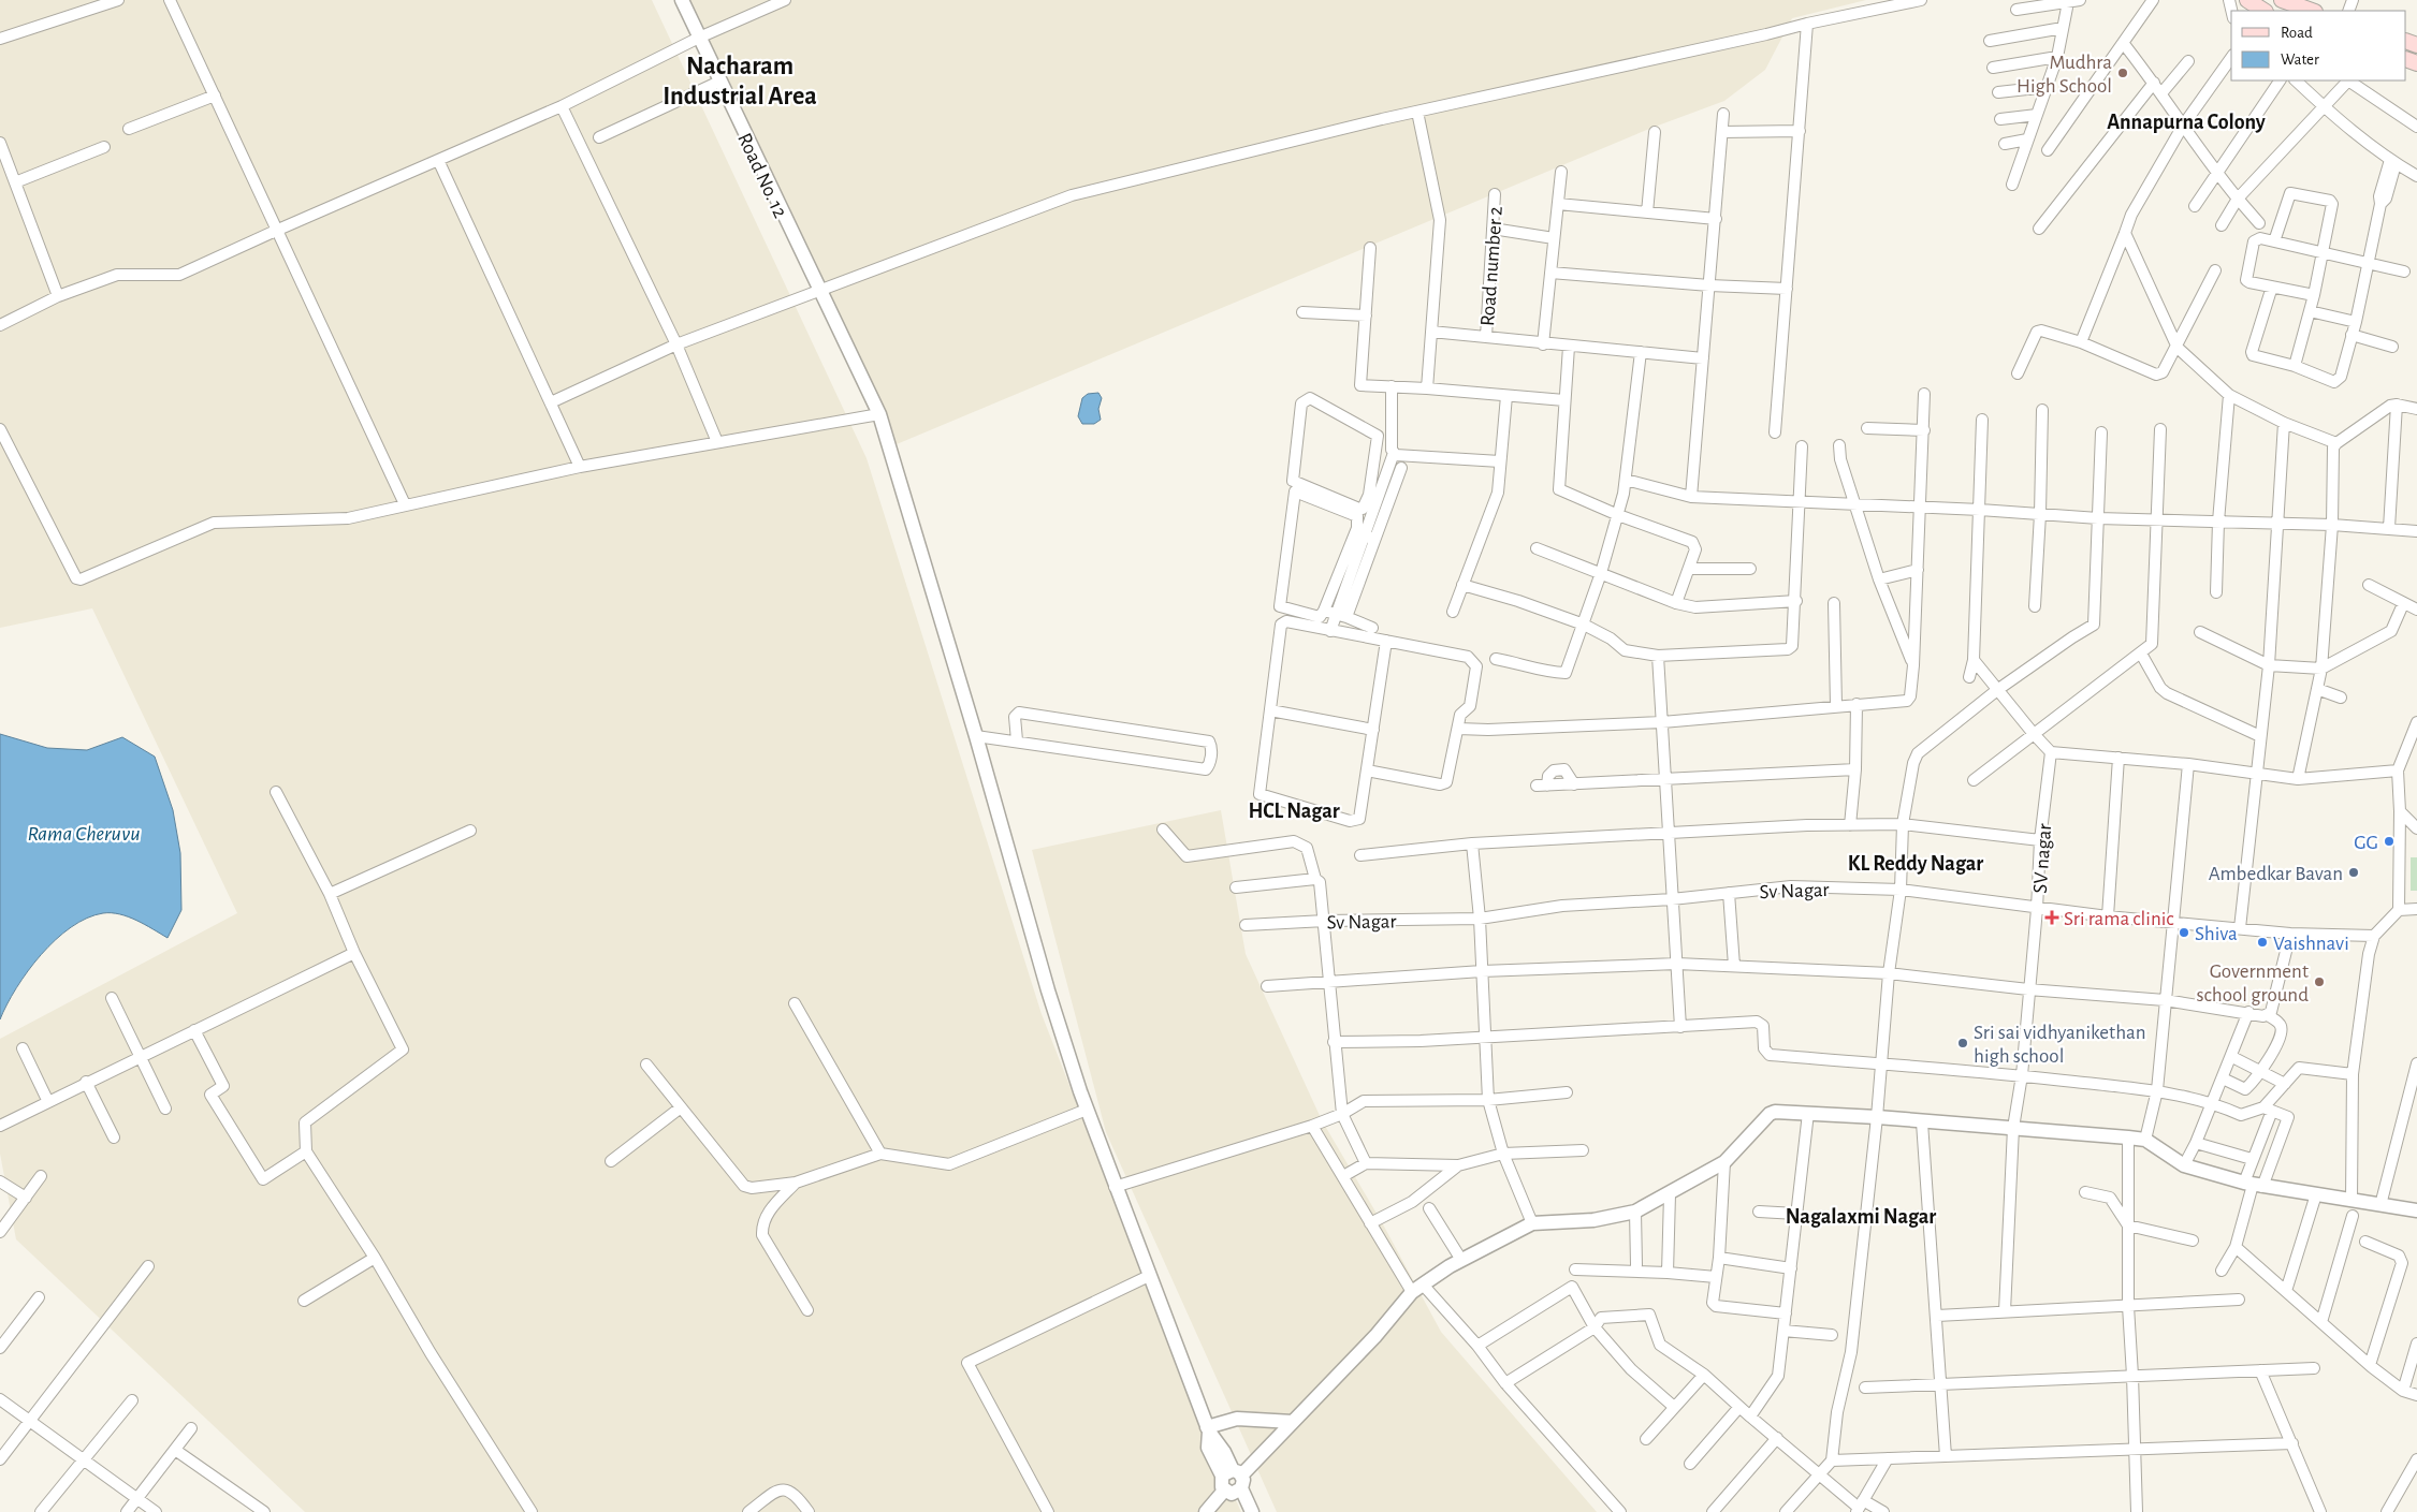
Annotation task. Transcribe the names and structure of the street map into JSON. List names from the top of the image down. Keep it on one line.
{"streets":{"street":["Road No. 12","Road number 2","SV nagar","Sv Nagar"]},"crossings":[["SV nagar","Sv Nagar"]],"districts":["Nacharam Industrial Area","Annapurna Colony","HCL Nagar","KL Reddy Nagar","Nagalaxmi Nagar"],"water":["Rama Cheruvu"],"places":{"other":["Mudhra High School","GG","Ambedkar Bavan","Shiva","Vaishnavi","Government school ground","Sri sai vidhyanikethan high school"],"health":["Sri rama clinic"]},"legend":["Road","Water"]}
